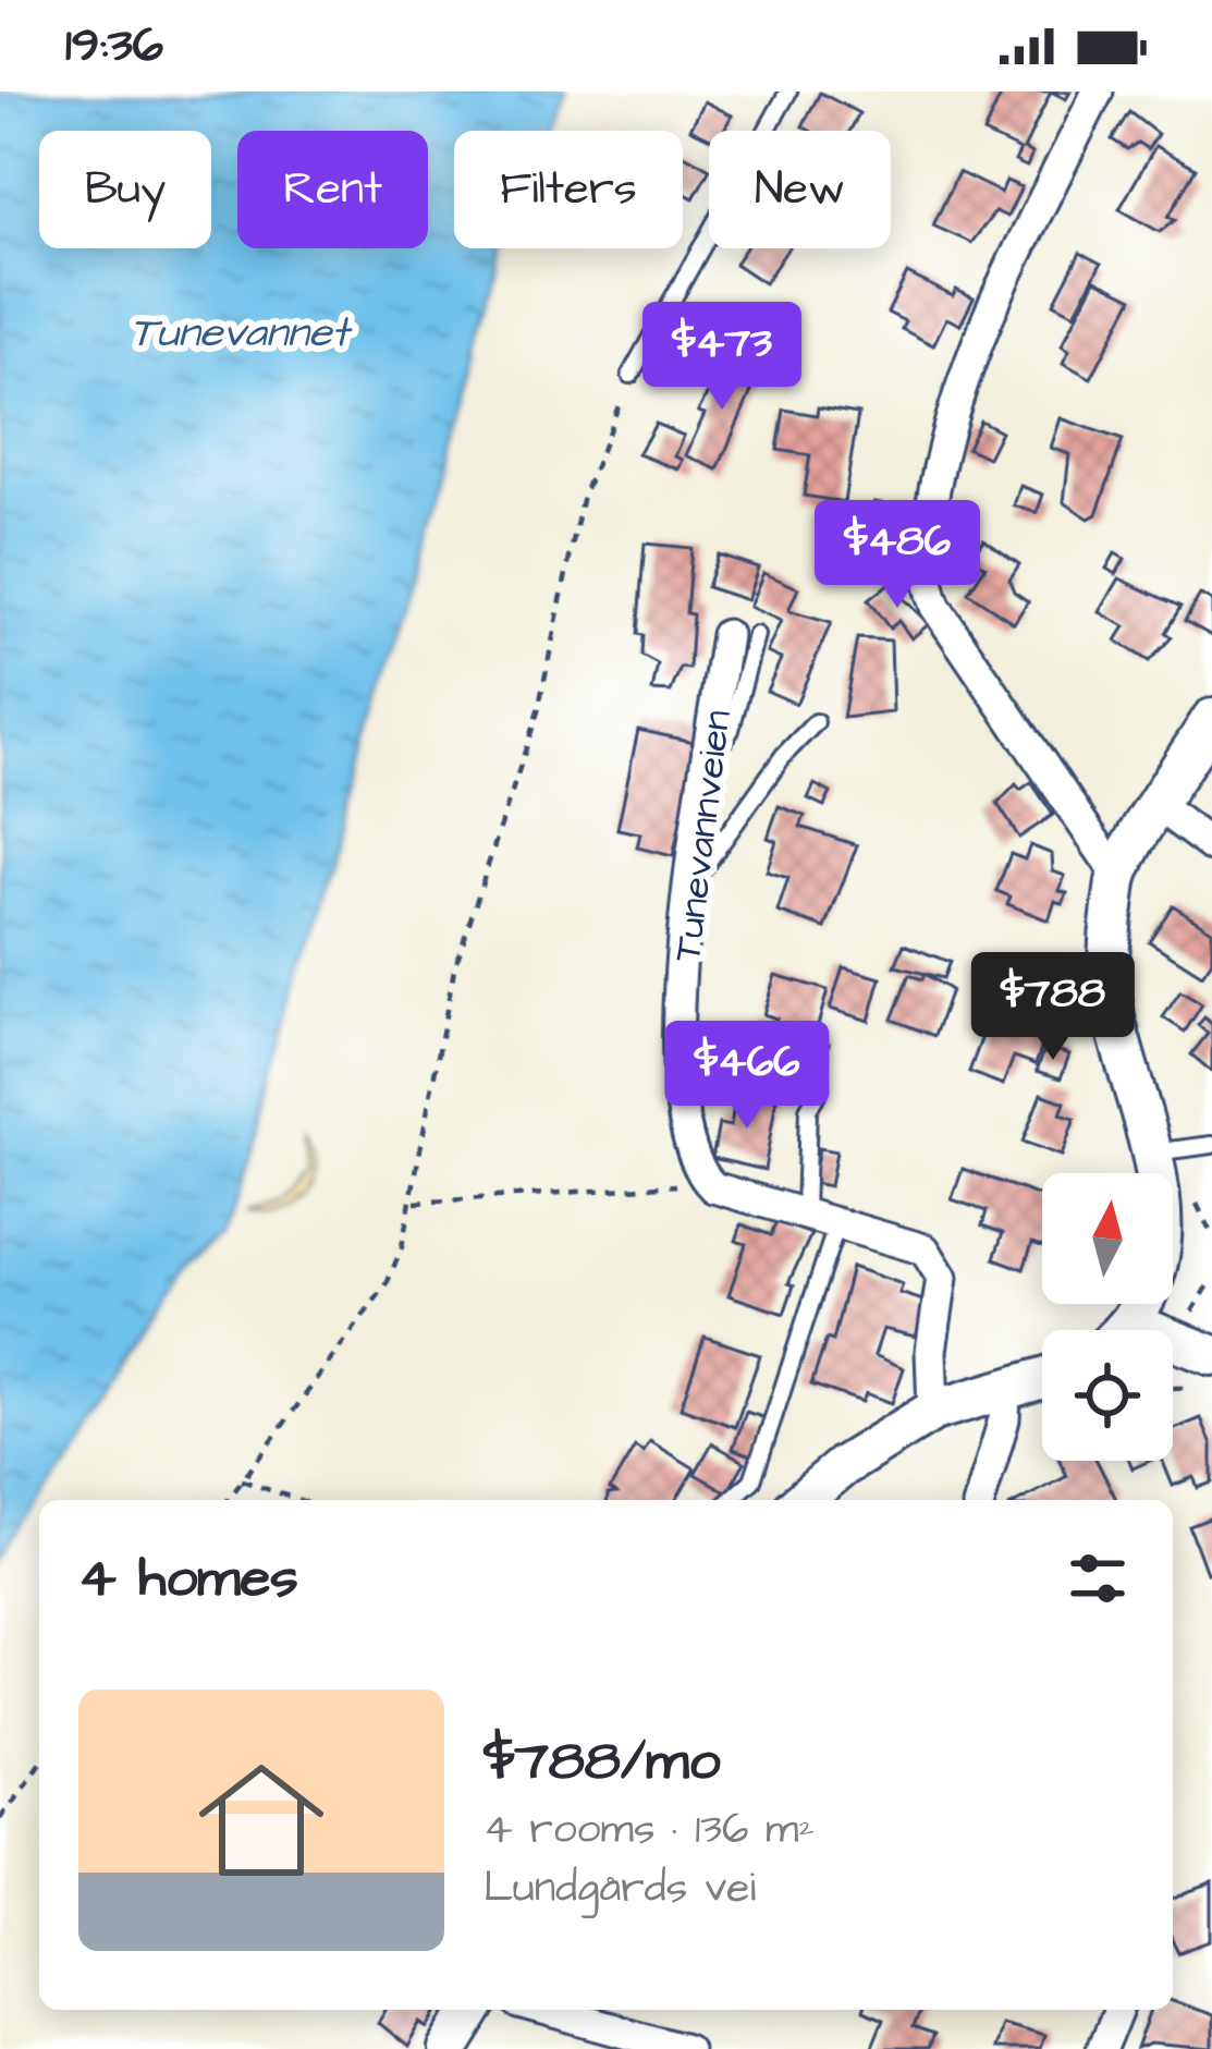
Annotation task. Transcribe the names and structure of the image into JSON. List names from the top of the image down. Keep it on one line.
{"streets":{"street":["Tunevannveien"]},"water":["Tunevannet"],"north":"top","page":{"status":"19:36","chip":["Buy","Rent","Filters","New"],"price":["$473","$486","$788","$466"],"heading":"4 homes","list":[{"name":"$788/mo","note":"4 rooms · 136 m² · Lundgårds vei"}]}}
